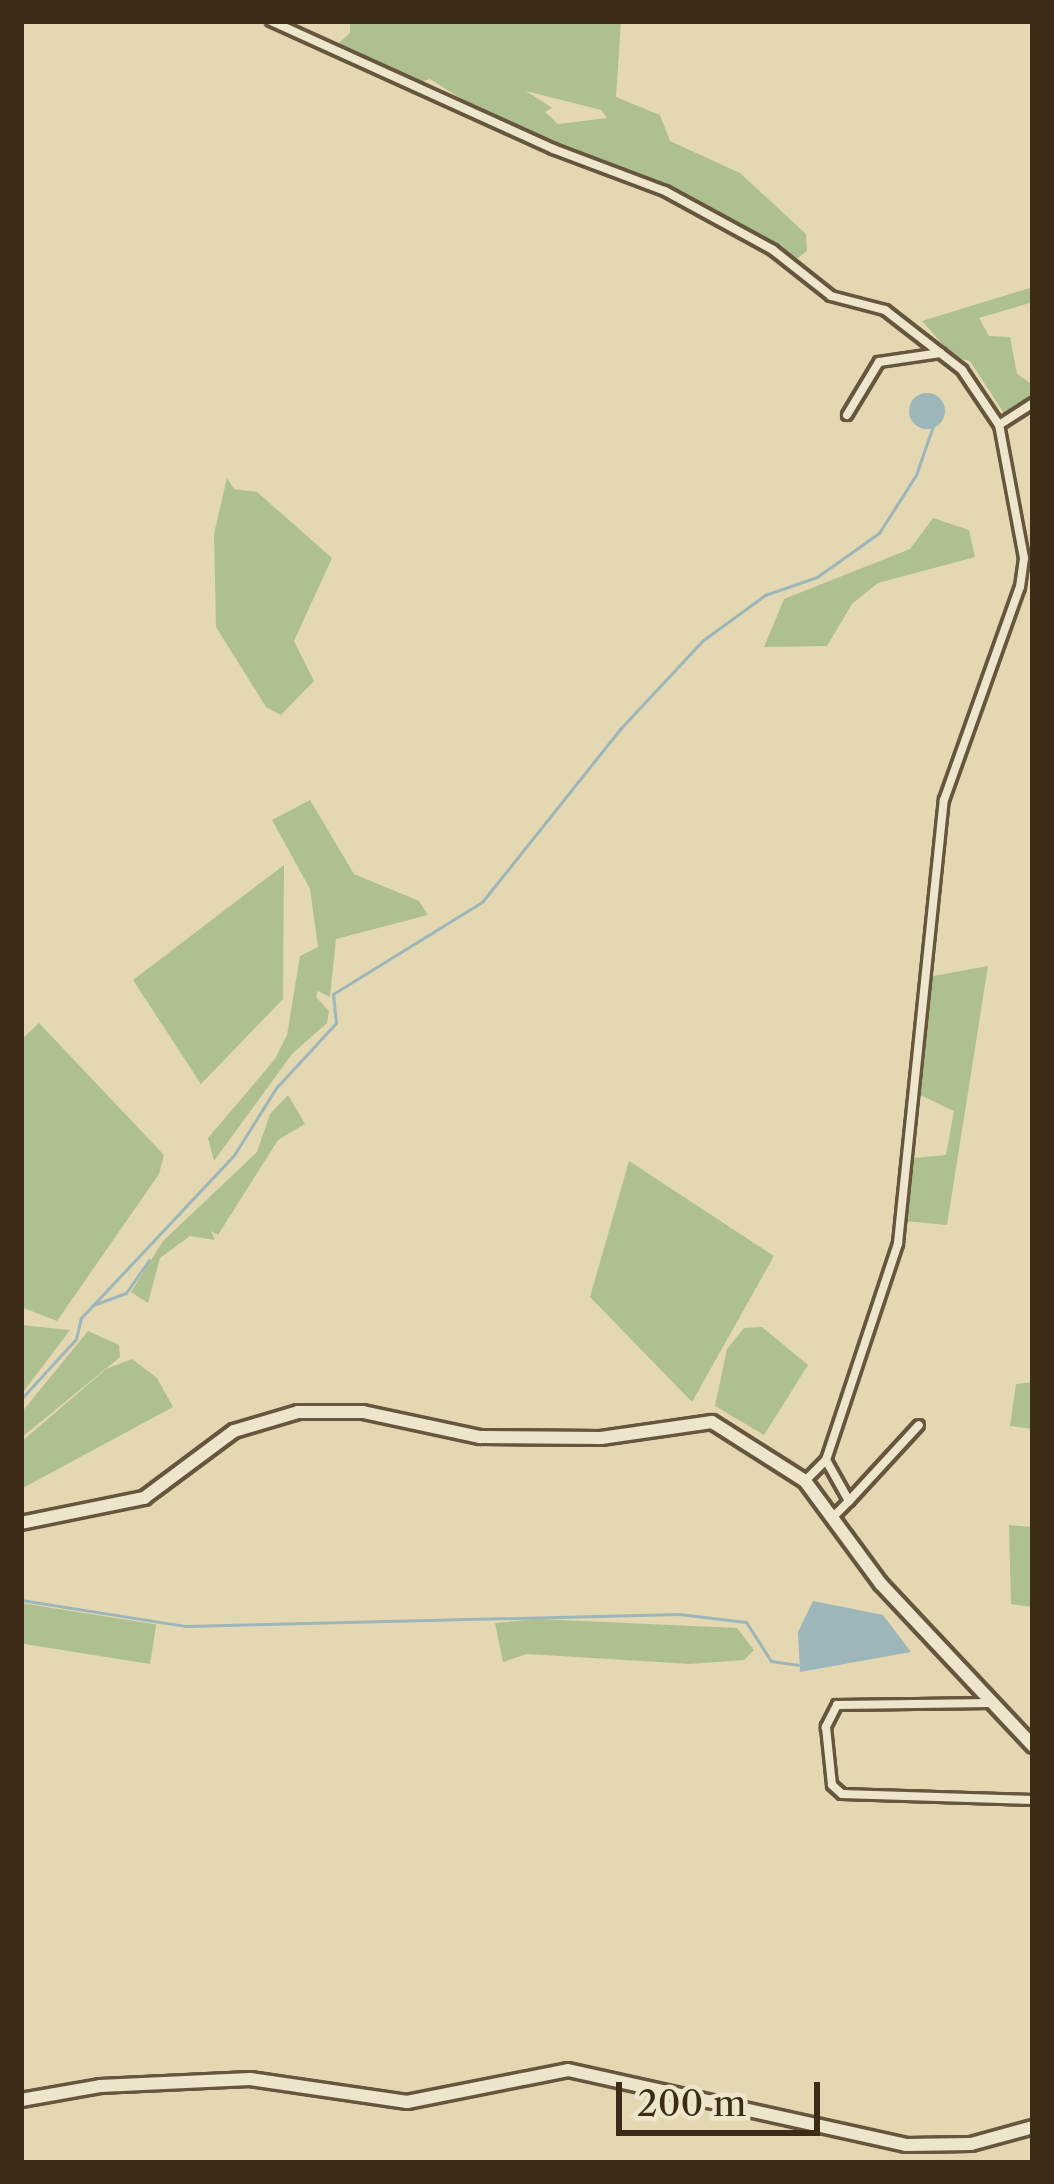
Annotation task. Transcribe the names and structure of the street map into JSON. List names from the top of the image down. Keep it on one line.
{"scale_bar":"200 m"}
